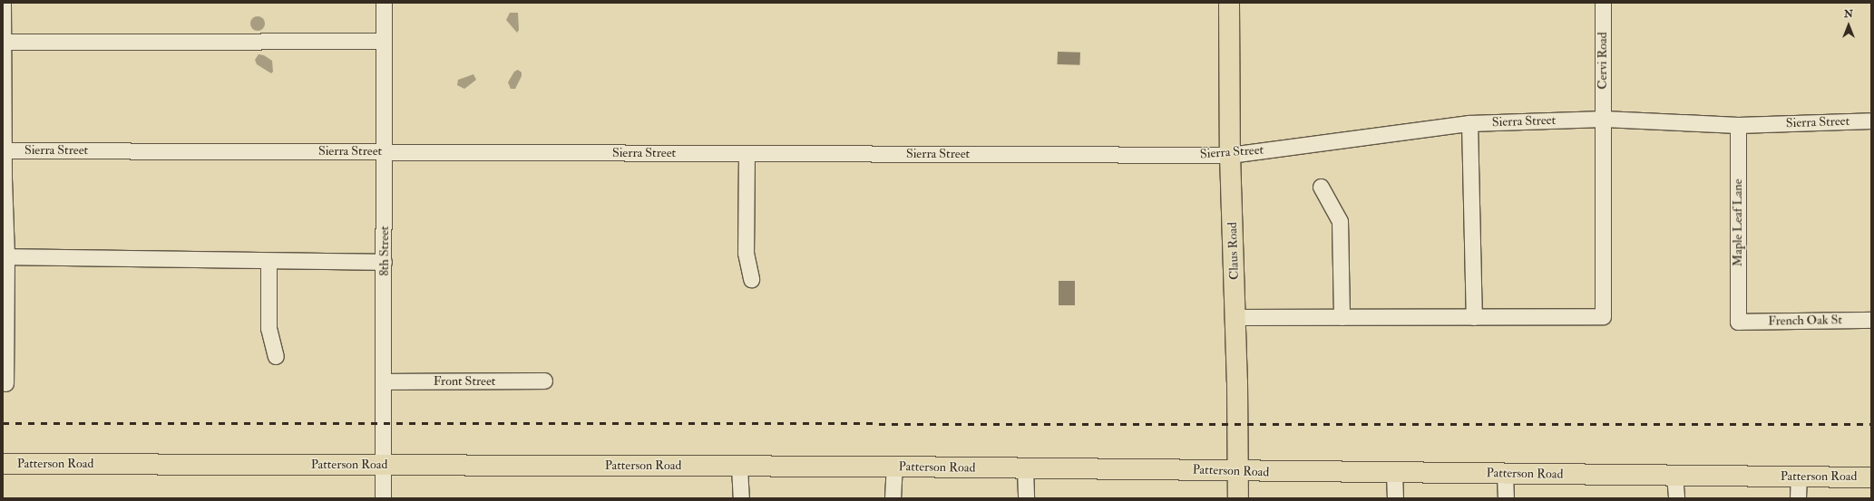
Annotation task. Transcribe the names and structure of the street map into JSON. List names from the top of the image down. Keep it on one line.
{"streets":{"main road":["Claus Road","Patterson Road"],"street":["Cervi Road","Sierra Street","Maple Leaf Lane","8th Street","French Oak St","Front Street"]},"crossings":[["Cervi Road","Sierra Street"],["Sierra Street","Maple Leaf Lane"],["Sierra Street","8th Street"],["Sierra Street","Claus Road"],["Maple Leaf Lane","French Oak St"],["8th Street","Front Street"],["8th Street","Patterson Road"],["Claus Road","Patterson Road"]],"north":"top"}
